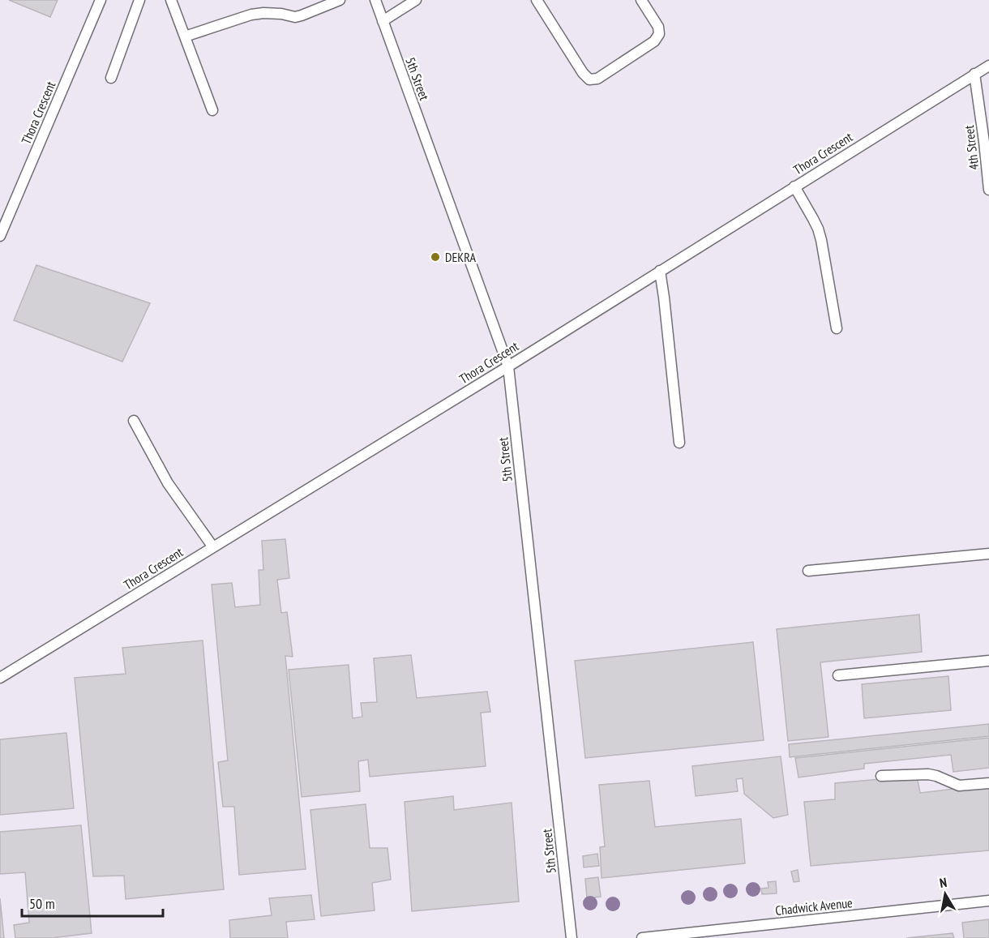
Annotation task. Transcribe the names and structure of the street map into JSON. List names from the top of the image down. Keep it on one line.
{"streets":{"lane":["5th Street","Thora Crescent","4th Street","Chadwick Avenue"]},"crossings":[["5th Street","Thora Crescent"],["Thora Crescent","4th Street"]],"places":["DEKRA"],"scale_bar":"50 m","north":"top"}
